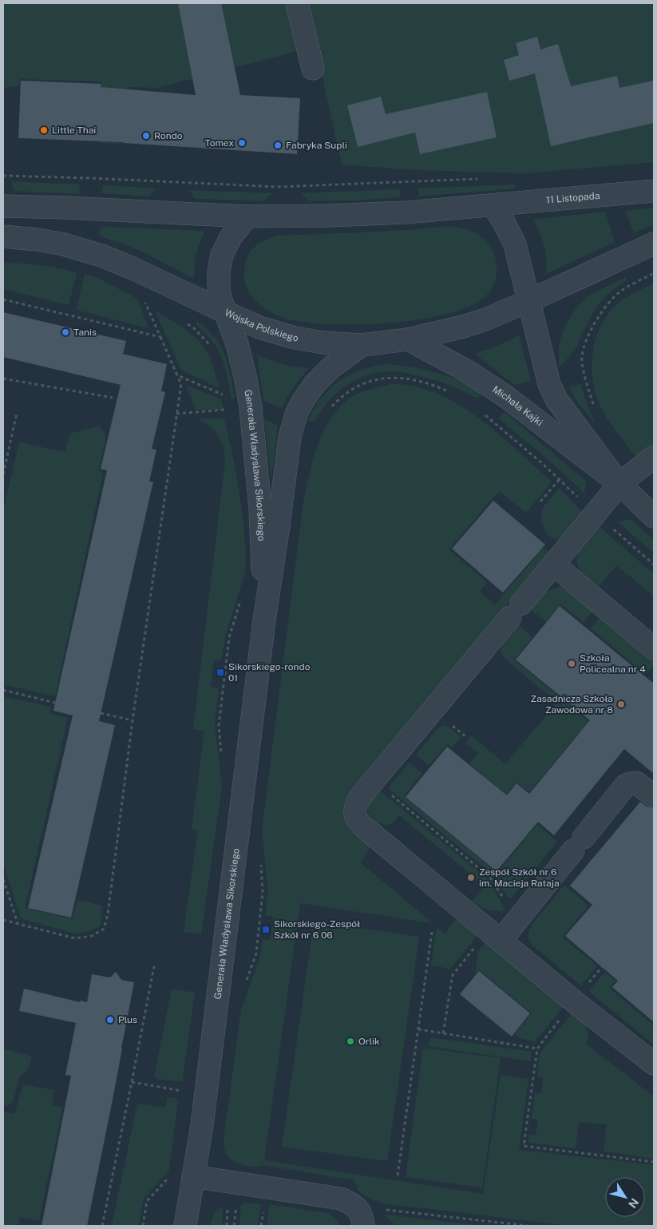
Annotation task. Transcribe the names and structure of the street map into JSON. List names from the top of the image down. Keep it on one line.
{"streets":{"street":["11 Listopada","Wojska Polskiego","Michała Kajki","Generała Władysława Sikorskiego"]},"crossings":[["11 Listopada","Michała Kajki"],["Wojska Polskiego","Michała Kajki"],["Wojska Polskiego","Generała Władysława Sikorskiego"]],"places":{"other":["Little Thai","Rondo","Tomex","Fabryka Supli","Tanis","Szkoła Policealna nr 4","Zasadnicza Szkoła Zawodowa nr 8","Zespół Szkół nr 6 im. Macieja Rataja","Plus","Orlik"],"transit":["Sikorskiego-rondo 01","Sikorskiego-Zespół Szkół nr 6 06"]},"north":"bottom right"}
